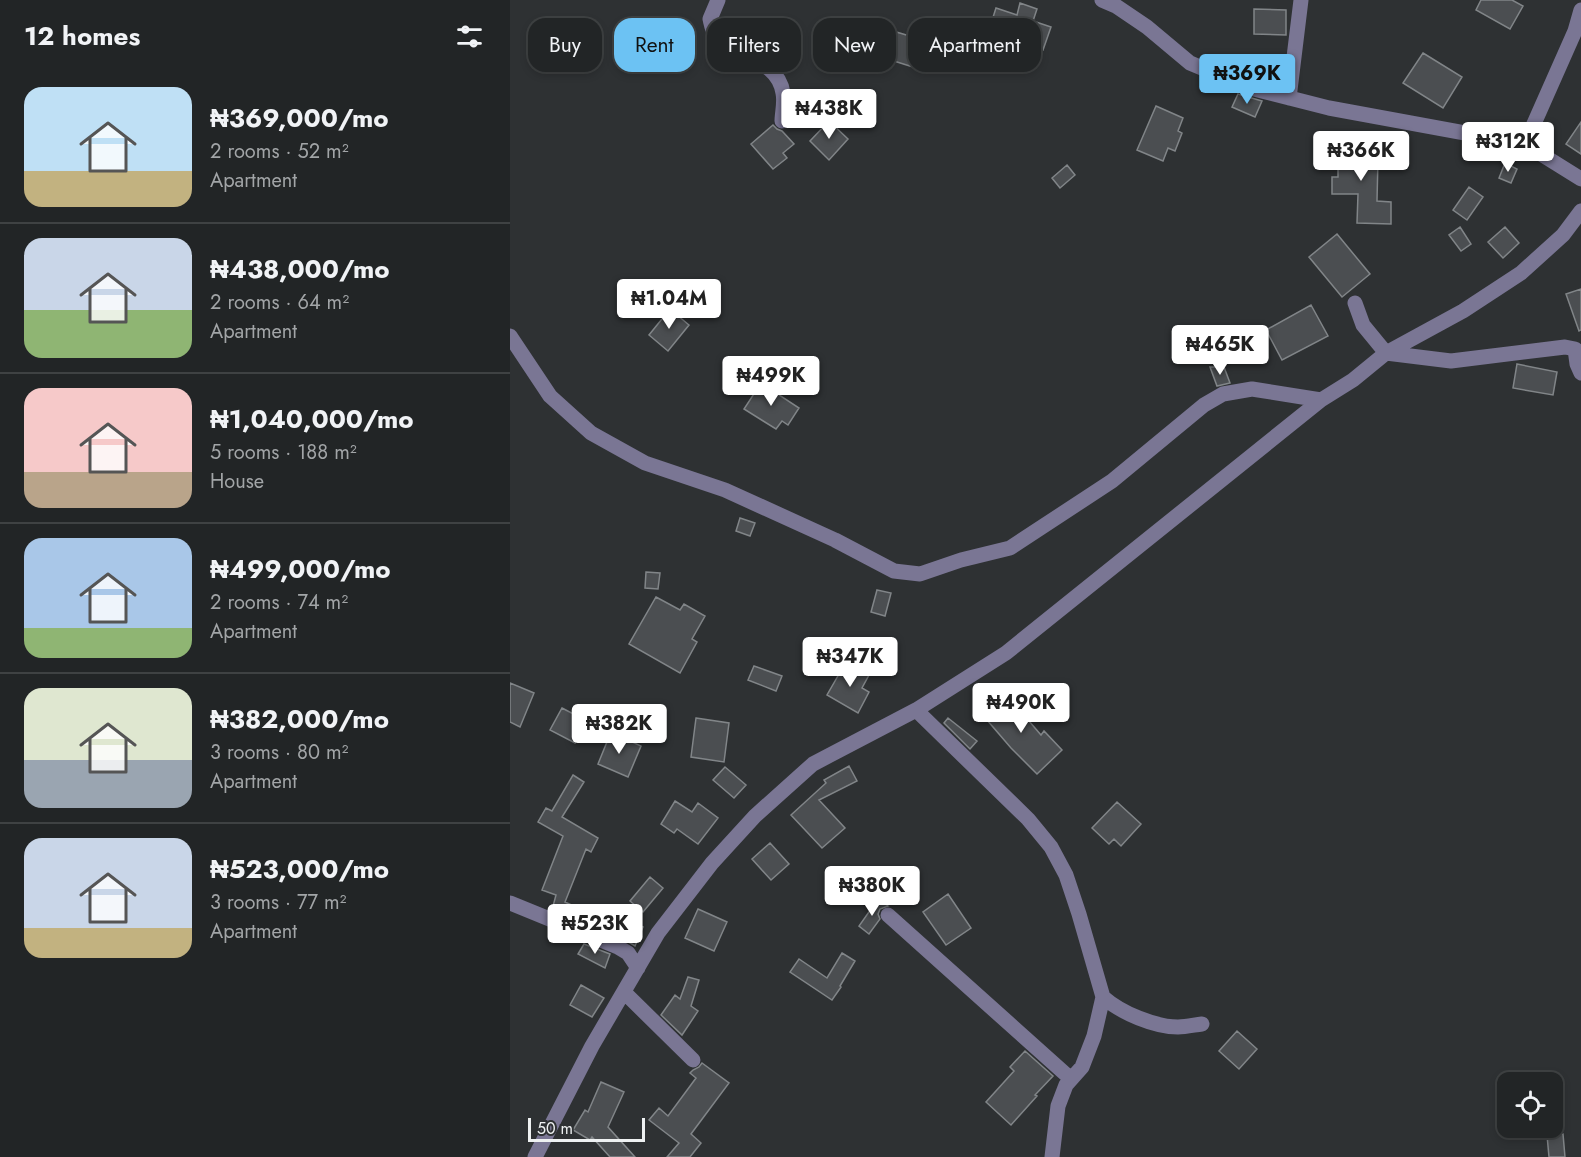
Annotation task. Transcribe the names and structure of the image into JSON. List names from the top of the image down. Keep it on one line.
{"scale_bar":"50 m","page":{"heading":"12 homes","chip":["Buy","Rent","Filters","New","Apartment"],"price":["₦369K","₦438K","₦312K","₦366K","₦1.04M","₦465K","₦499K","₦347K","₦490K","₦382K","₦380K","₦523K"],"list":[{"name":"₦369,000/mo","note":"2 rooms · 52 m² · Apartment"},{"name":"₦438,000/mo","note":"2 rooms · 64 m² · Apartment"},{"name":"₦1,040,000/mo","note":"5 rooms · 188 m² · House"},{"name":"₦499,000/mo","note":"2 rooms · 74 m² · Apartment"},{"name":"₦382,000/mo","note":"3 rooms · 80 m² · Apartment"},{"name":"₦523,000/mo","note":"3 rooms · 77 m² · Apartment"}],"scale":"50 m"}}
